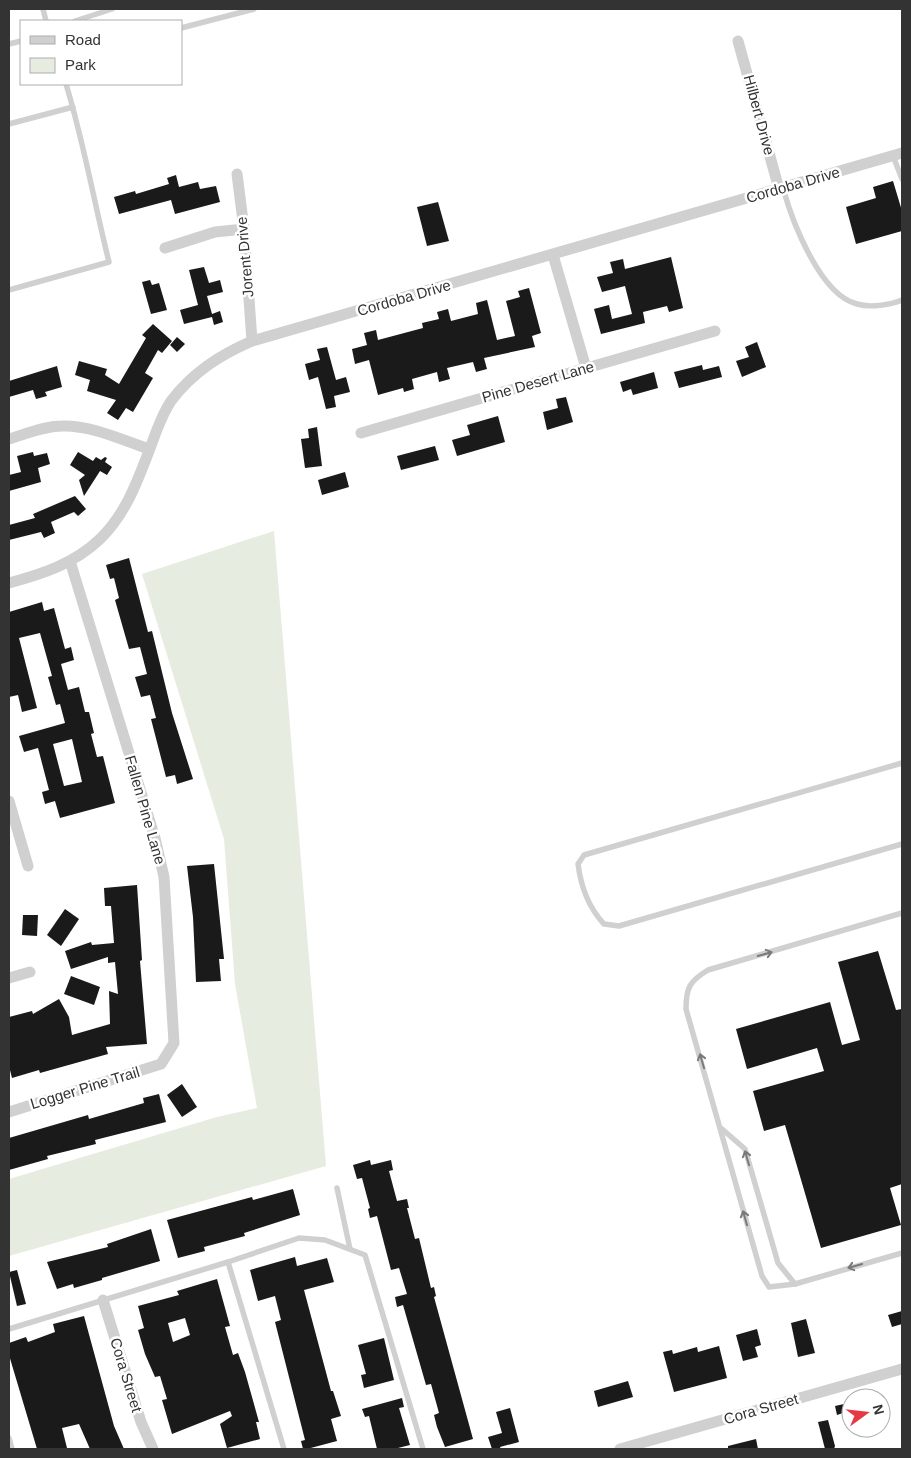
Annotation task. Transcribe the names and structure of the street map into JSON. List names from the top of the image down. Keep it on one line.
{"streets":{"street":["Hilbert Drive","Cordoba Drive","Jorent Drive","Pine Desert Lane","Fallen Pine Lane","Logger Pine Trail","Cora Street"]},"crossings":[["Hilbert Drive","Cordoba Drive"],["Cordoba Drive","Jorent Drive"],["Cordoba Drive","Fallen Pine Lane"],["Fallen Pine Lane","Logger Pine Trail"]],"legend":["Road","Park"],"north":"right"}
